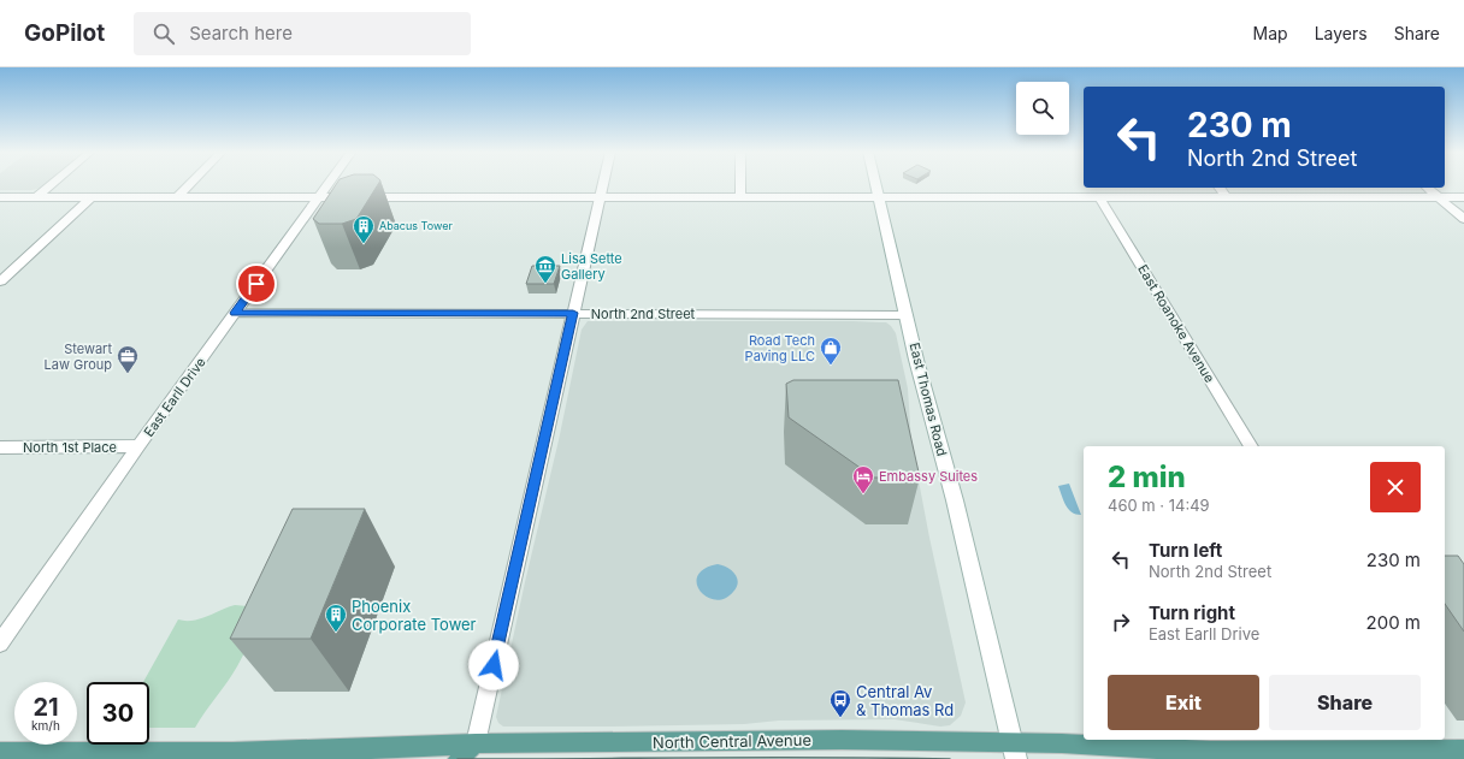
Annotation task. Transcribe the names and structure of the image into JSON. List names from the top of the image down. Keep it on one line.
{"streets":{"main road":["North Central Avenue"],"street":["North 2nd Street","East Roanoke Avenue","East Earll Drive","East Thomas Road","North 1st Place"]},"crossings":[["North 2nd Street","East Earll Drive"],["North 2nd Street","East Thomas Road"],["East Earll Drive","North 1st Place"],["East Thomas Road","North Central Avenue"]],"places":{"building":["Abacus Tower","Phoenix Corporate Tower"],"museum":["Lisa Sette Gallery"],"shop":["Road Tech Paving LLC"],"office":["Stewart Law Group"],"hotel":["Embassy Suites"],"bus stop":["Central Av & Thomas Rd"]},"page":{"header":"GoPilot","search":"Search here","nav":["Map","Layers","Share"],"turn":["230 m","North 2nd Street"],"heading":["2 min","460 m · 14:49"],"list":[{"name":"Turn left","note":"North 2nd Street","value":"230 m"},{"name":"Turn right","note":"East Earll Drive","value":"200 m"}],"buttons":["Exit","Share"],"speed":"21 km/h","limit":"30"}}
